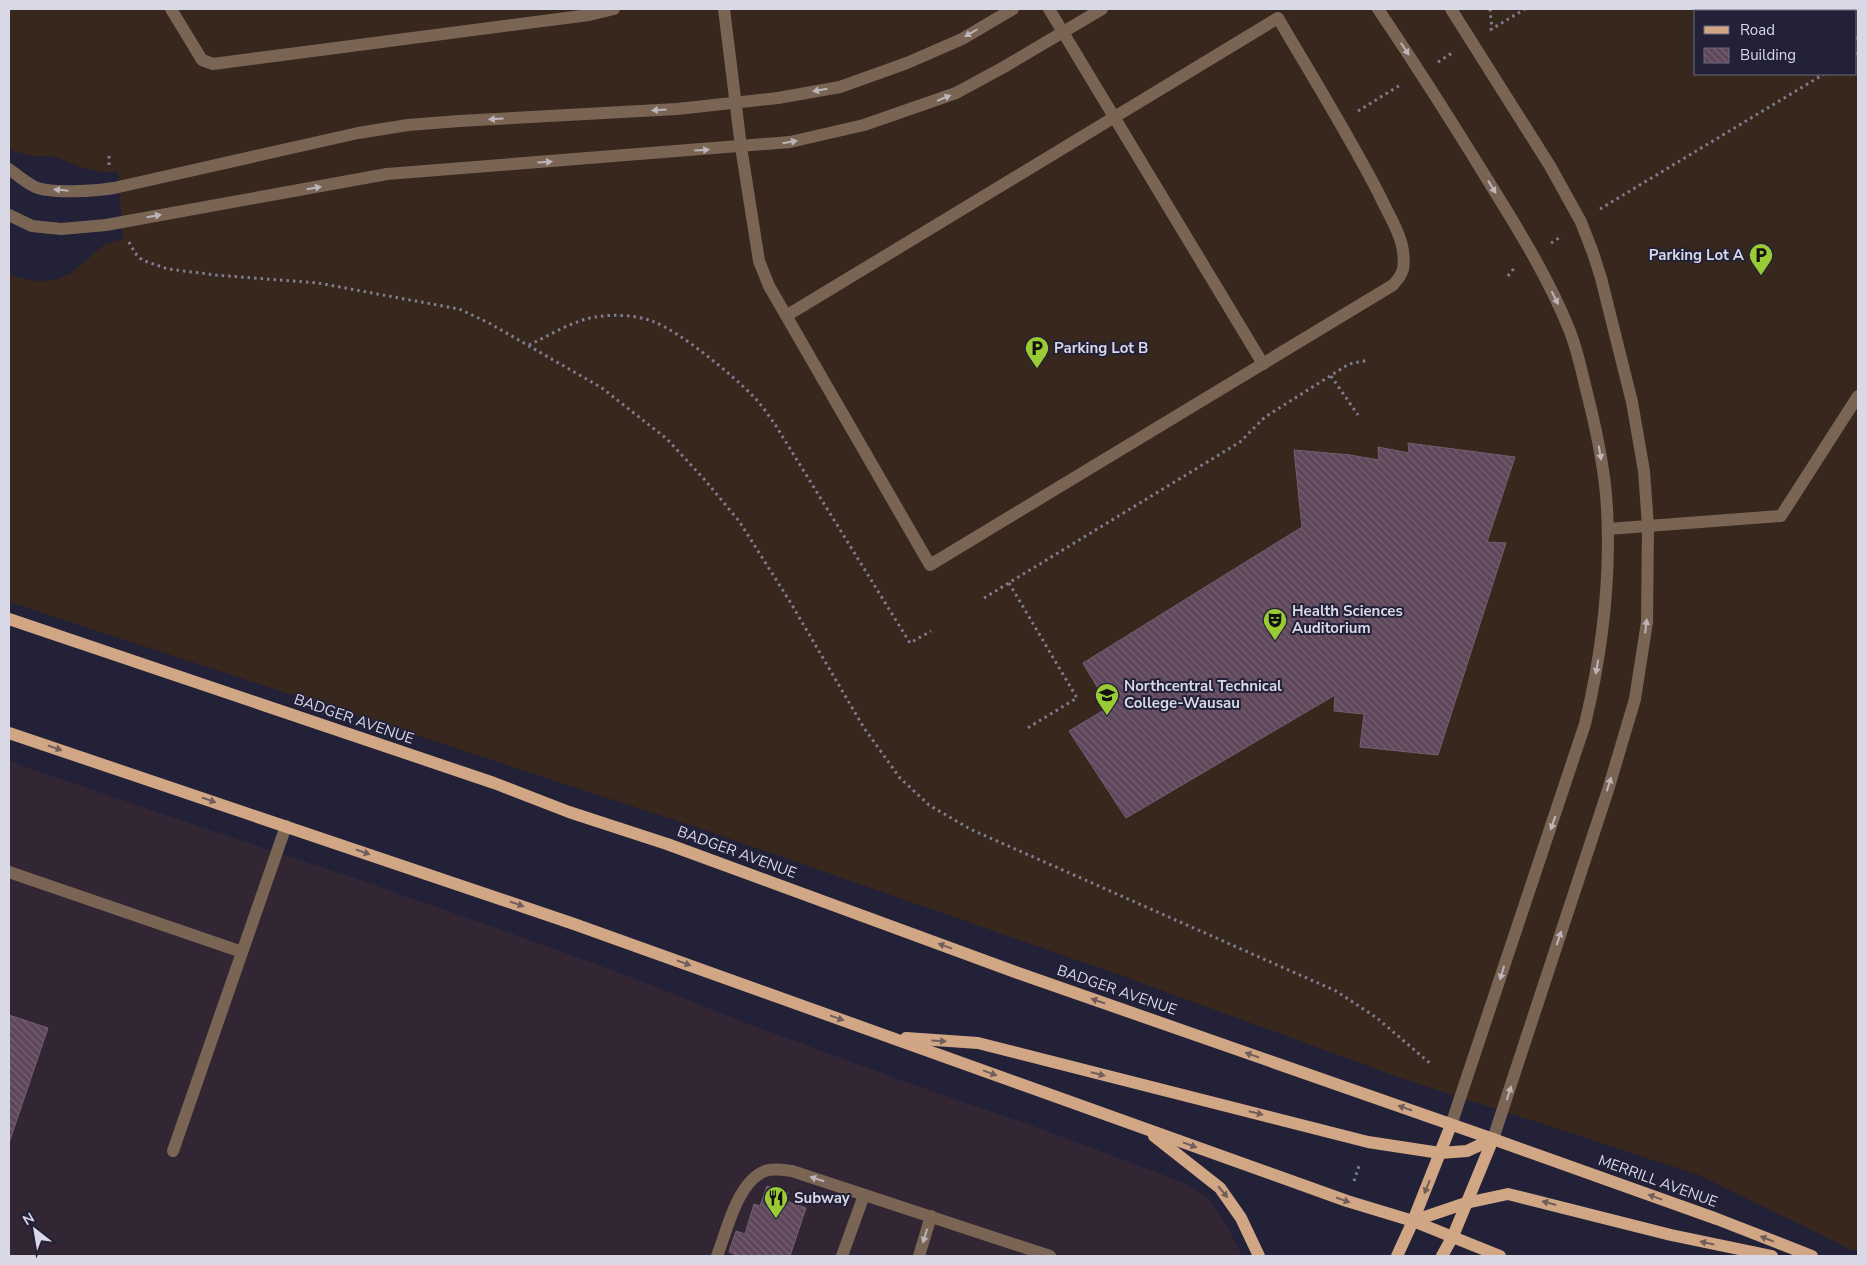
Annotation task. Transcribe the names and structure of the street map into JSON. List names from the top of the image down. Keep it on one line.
{"streets":{"main road":["BADGER AVENUE","MERRILL AVENUE"]},"crossings":[["BADGER AVENUE","MERRILL AVENUE"]],"places":{"parking":["Parking Lot A","Parking Lot B"],"theatre":["Health Sciences Auditorium"],"school or university":["Northcentral Technical College-Wausau"],"restaurant":["Subway"]},"legend":["Road","Building"],"north":"top left"}
